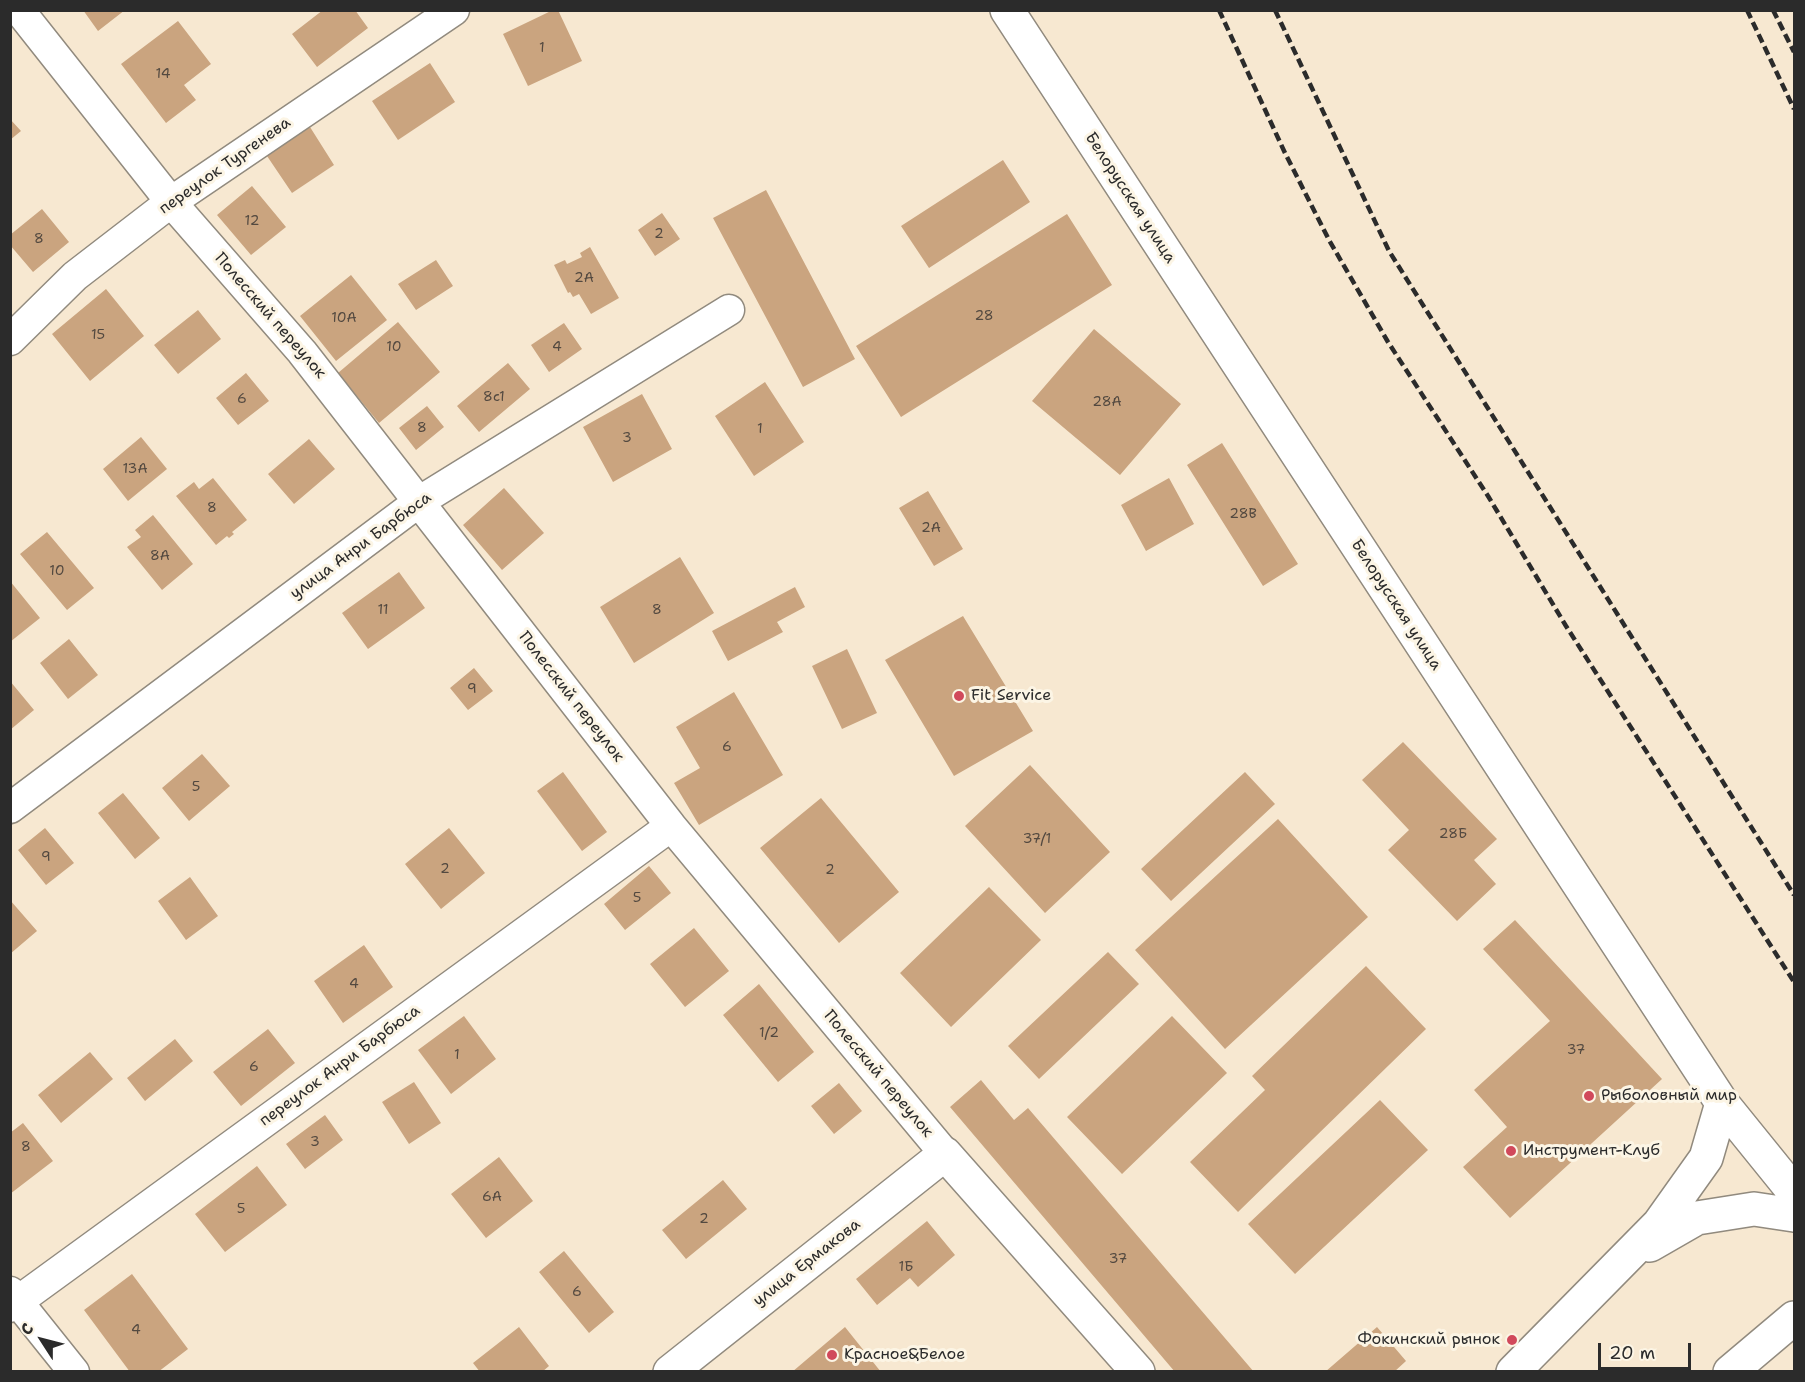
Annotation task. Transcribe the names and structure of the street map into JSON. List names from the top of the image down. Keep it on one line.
{"streets":{"street":["переулок Тургенева","Белорусская улица","Полесский переулок","улица Анри Барбюса","переулок Анри Барбюса","улица Ермакова"]},"crossings":[["переулок Тургенева","Полесский переулок"],["Полесский переулок","улица Анри Барбюса"],["Полесский переулок","переулок Анри Барбюса"],["Полесский переулок","улица Ермакова"]],"places":["Fit Service","Рыболовный мир","Инструмент-Клуб","Фокинский рынок","Красное&Белое"],"house_numbers":["1","14","12","2","8","2А","28","10А","15","10","4","8с1","6","28А","8","1","3","13А","8","28В","2А","8А","10","11","8","9","6","5","28Б","37/1","9","2","2","5","4","1/2","37","1","6","3","8","6А","5","2","37","1Б","6","4"],"scale_bar":"20 m","north":"top left"}
